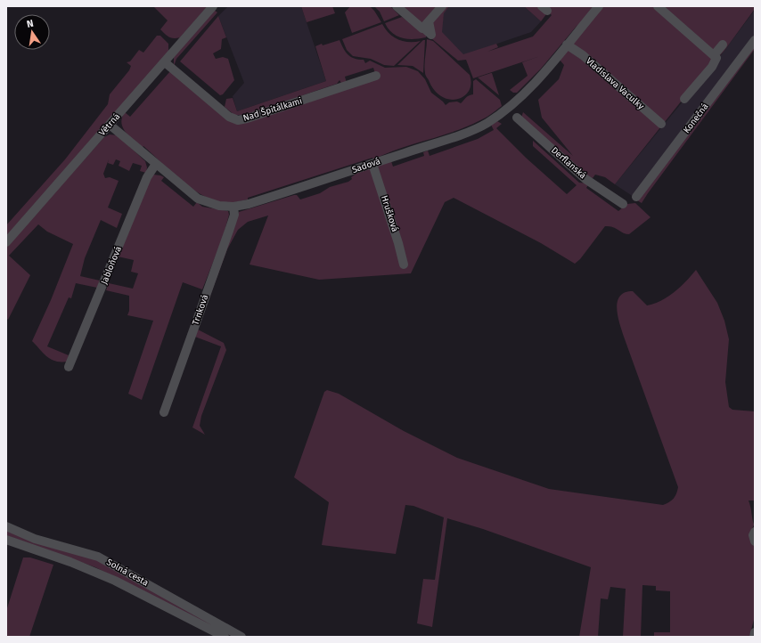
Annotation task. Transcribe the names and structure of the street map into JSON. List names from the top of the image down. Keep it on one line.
{"streets":{"street":["Vladislava Vaculky","Nad Špitálkami","Konečná","Větrná","Derflanská","Sadová","Hrušková","Jabloňová","Trnková","Solná cesta"]},"crossings":[["Vladislava Vaculky","Sadová"],["Nad Špitálkami","Větrná"],["Větrná","Sadová"],["Sadová","Hrušková"],["Sadová","Jabloňová"],["Sadová","Trnková"]],"north":"top"}
